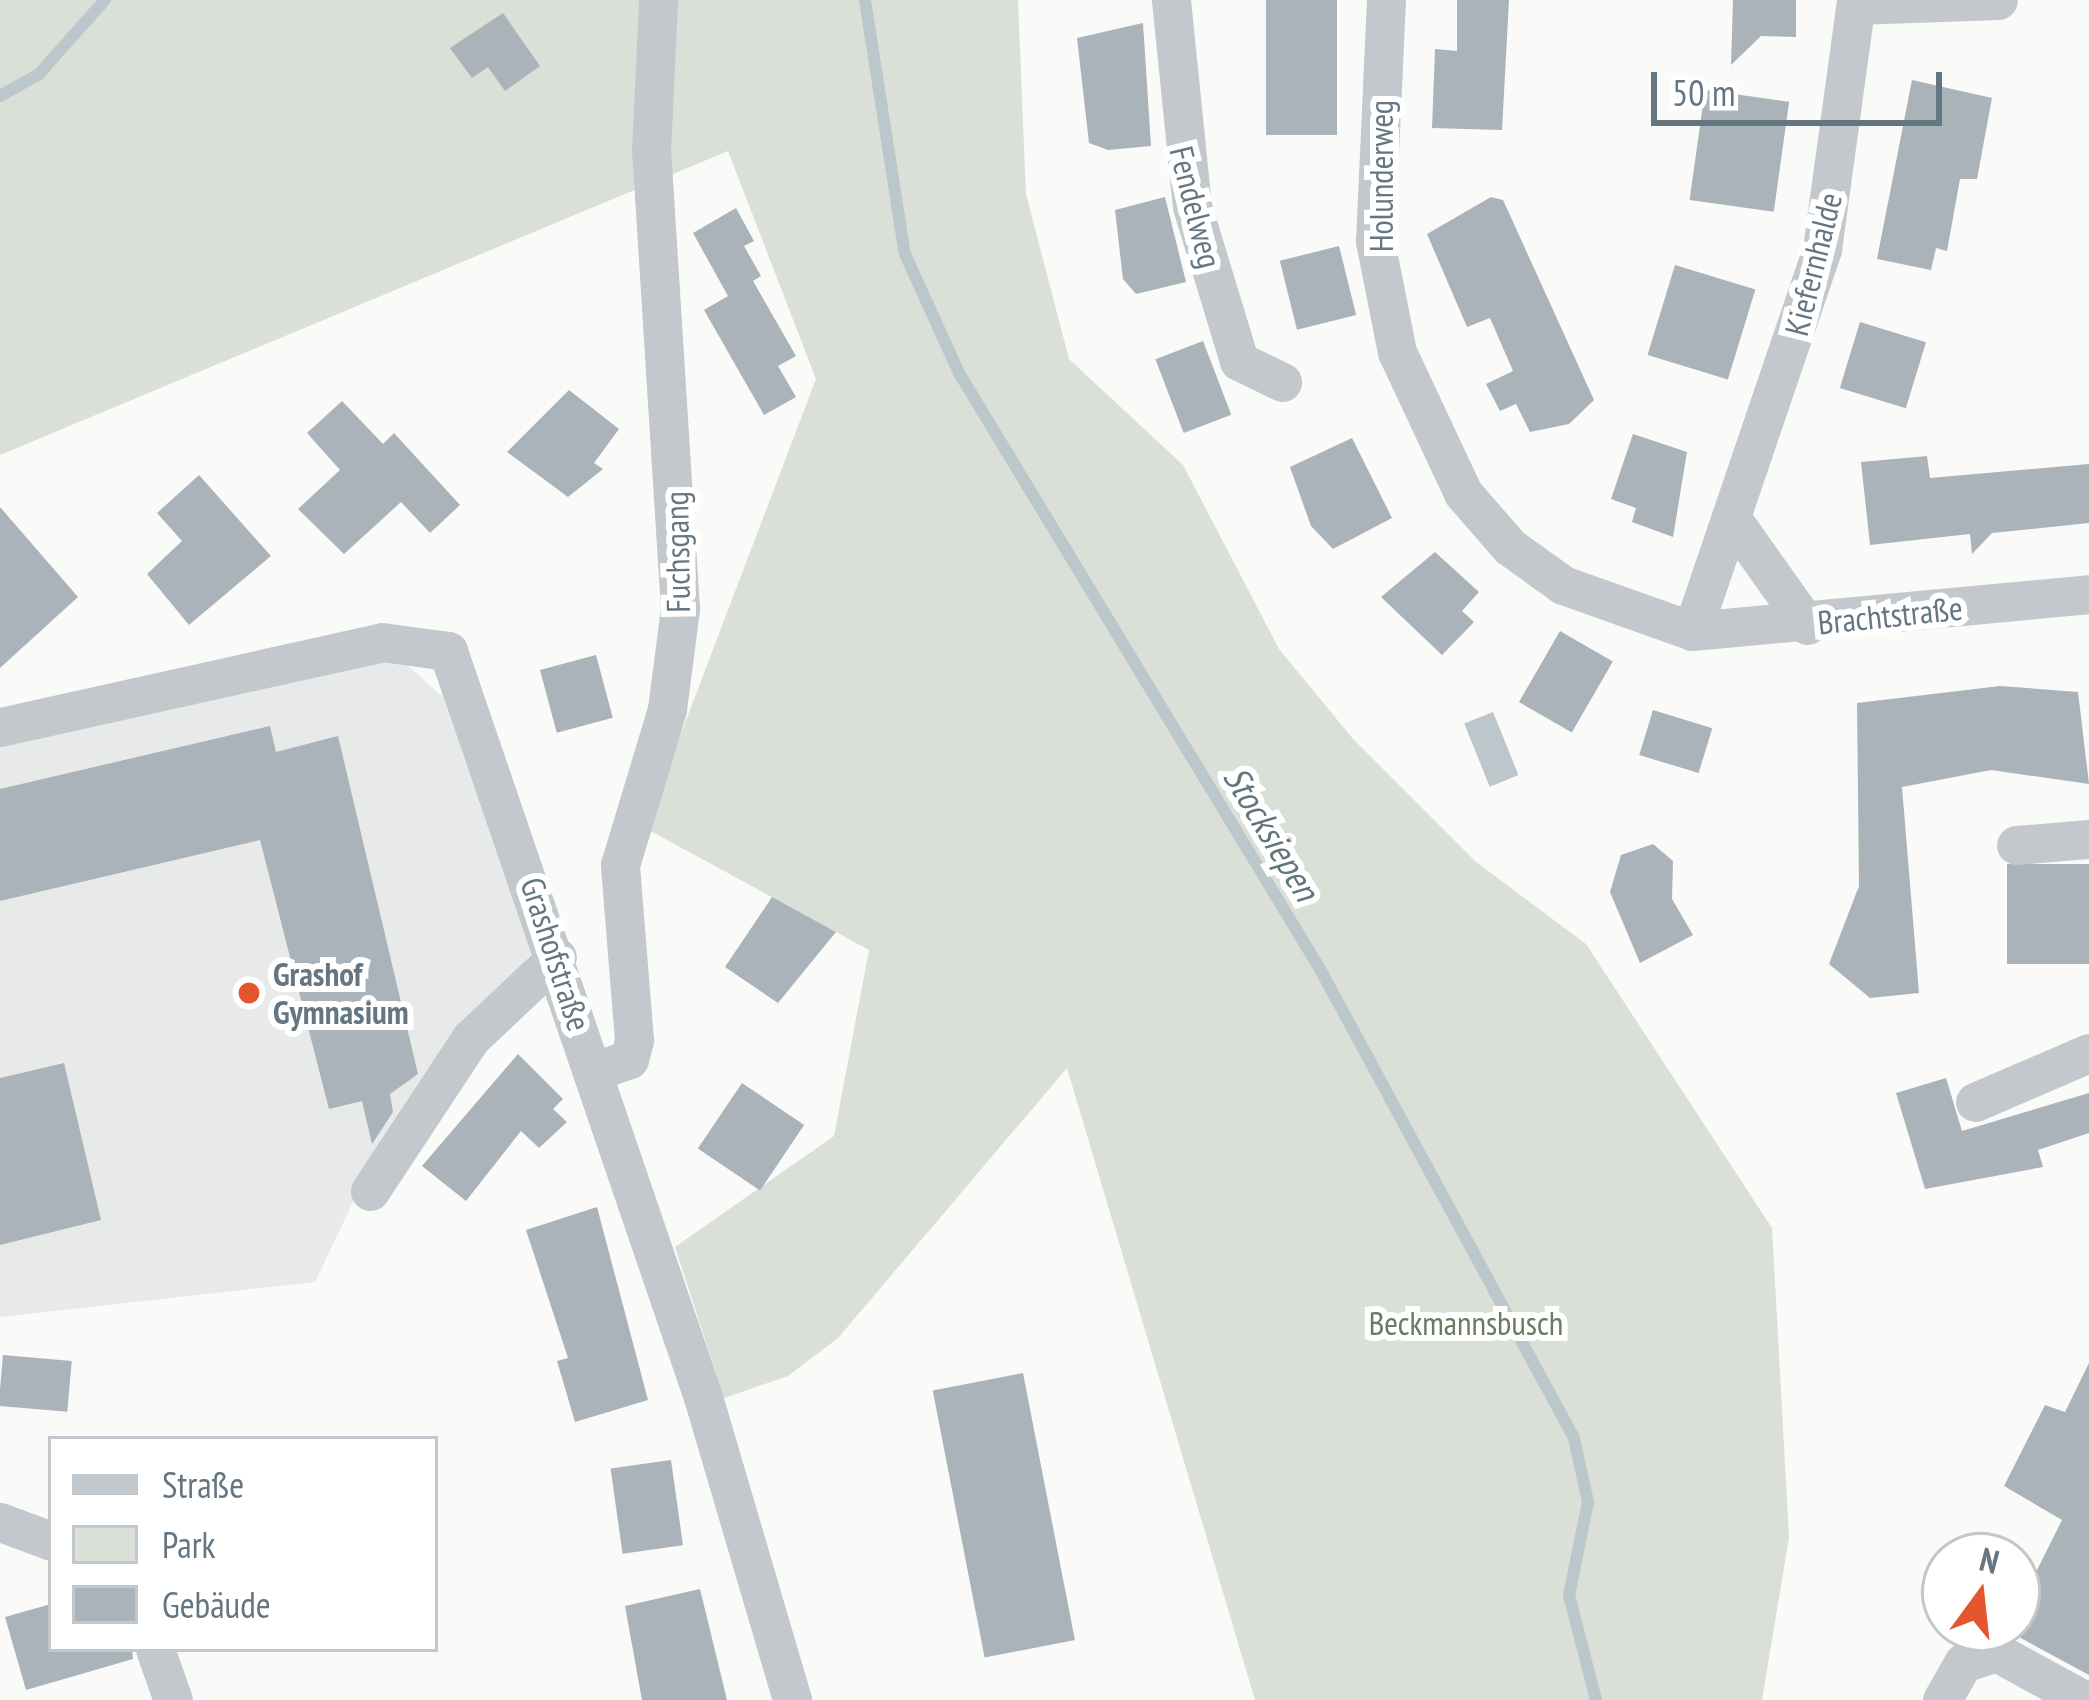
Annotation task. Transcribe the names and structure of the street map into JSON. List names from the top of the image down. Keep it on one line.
{"streets":{"street":["Holunderweg","Fendelweg","Kiefernhalde","Fuchsgang","Brachtstraße","Grashofstraße"]},"crossings":[["Holunderweg","Kiefernhalde"],["Holunderweg","Brachtstraße"],["Kiefernhalde","Brachtstraße"],["Fuchsgang","Grashofstraße"]],"water":["Stocksiepen"],"parks":["Beckmannsbusch"],"places":["Grashof Gymnasium"],"legend":["Straße","Park","Gebäude"],"scale_bar":"50 m","north":"top"}
